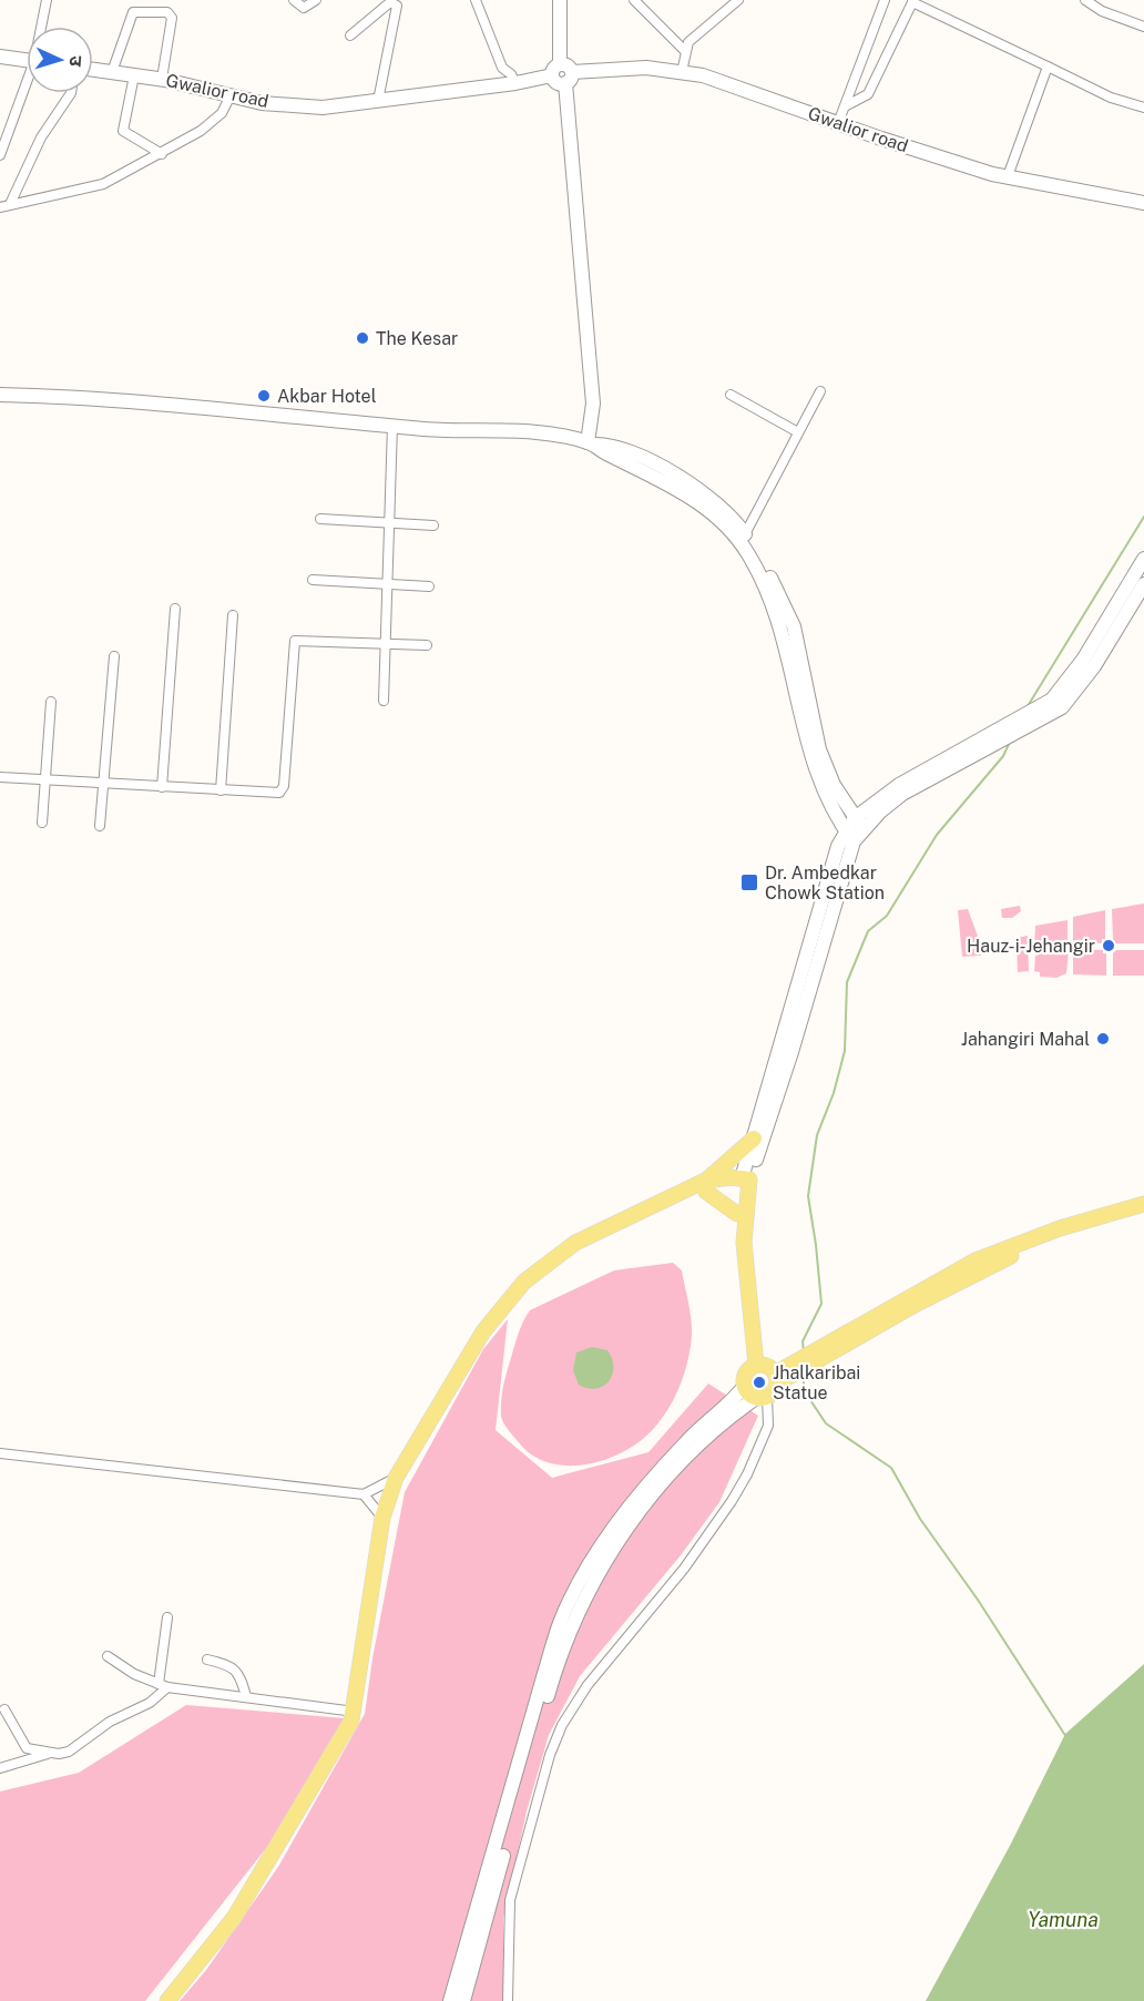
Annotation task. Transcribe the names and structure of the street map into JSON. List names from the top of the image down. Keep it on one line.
{"streets":{"main road":["Gwalior road"]},"water":["Yamuna"],"places":{"other":["The Kesar","Akbar Hotel","Hauz-i-Jehangir","Jahangiri Mahal","Jhalkaribai Statue"],"transit":["Dr. Ambedkar Chowk Station"]},"north":"right"}
